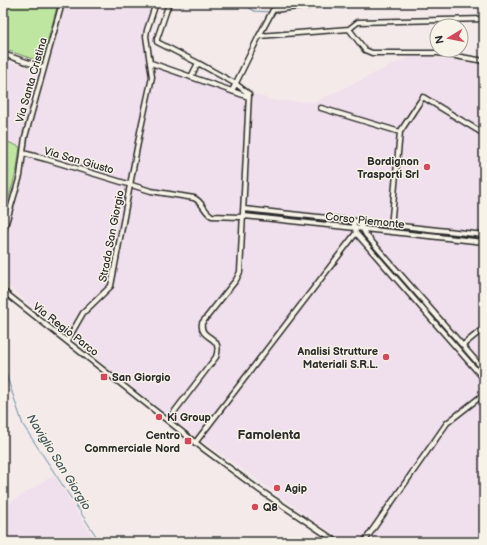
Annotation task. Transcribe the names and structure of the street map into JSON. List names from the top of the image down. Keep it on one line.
{"streets":{"street":["Via Santa Cristina","Via San Giusto","Corso Piemonte","Strada San Giorgio","Via Regio Parco"]},"crossings":[["Via Santa Cristina","Via San Giusto"],["Via San Giusto","Corso Piemonte"],["Via San Giusto","Strada San Giorgio"],["Strada San Giorgio","Via Regio Parco"]],"districts":["Famolenta"],"water":["Naviglio San Giorgio"],"places":{"other":["Bordignon Trasporti Srl","Analisi Strutture Materiali S.R.L.","Ki Group","Agip","Q8"],"transit":["San Giorgio","Centro Commerciale Nord"]},"north":"left"}
